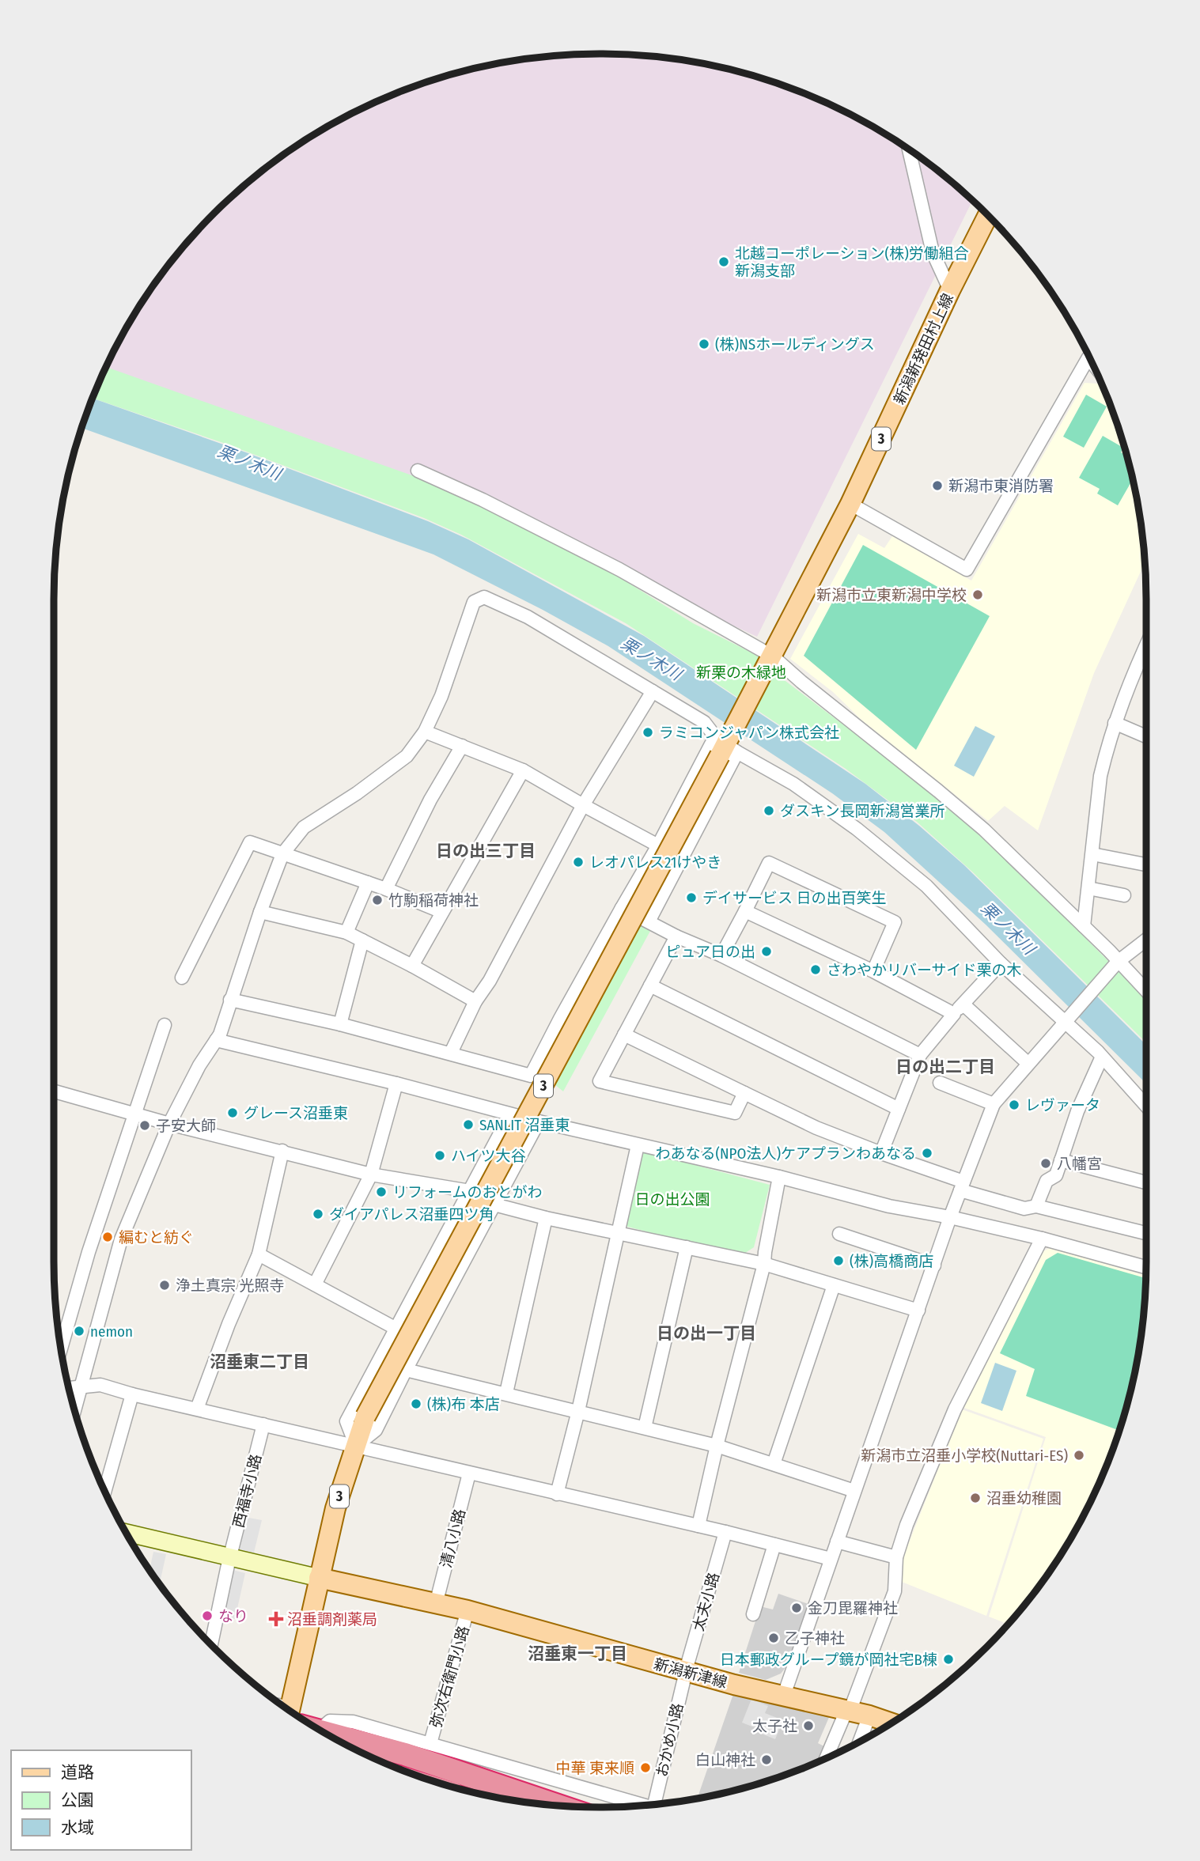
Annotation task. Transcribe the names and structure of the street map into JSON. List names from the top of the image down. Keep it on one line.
{"streets":{"main road":["新潟新発田村上線","3","新潟新津線"],"street":["西福寺小路","清八小路","太夫小路","弥次右衛門小路","おかめ小路"]},"crossings":[["新潟新発田村上線","3"],["3","新潟新津線"],["清八小路","新潟新津線"],["太夫小路","新潟新津線"],["太夫小路","おかめ小路"],["新潟新津線","弥次右衛門小路"],["新潟新津線","おかめ小路"]],"districts":["日の出三丁目","日の出二丁目","日の出一丁目","沼垂東二丁目","沼垂東一丁目"],"water":["栗ノ木川"],"parks":["新栗の木緑地","日の出公園"],"places":{"other":["北越コーポレーション(株)労働組合 新潟支部","(株)NSホールディングス","新潟市東消防署","新潟市立東新潟中学校","ラミコンジャパン株式会社","ダスキン長岡新潟営業所","レオパレス21けやき","デイサービス 日の出百笑生","竹駒稲荷神社","ピュア日の出","さわやかリバーサイド栗の木","レヴァータ","グレース沼垂東","SANLIT 沼垂東","子安大師","わあなる(NPO法人)ケアプランわあなる","ハイツ大谷","八幡宮","リフォームのおとがわ","ダイアパレス沼垂四ツ角","編むと紡ぐ","(株)高橋商店","浄土真宗 光照寺","nemon","(株)布 本店","新潟市立沼垂小学校(Nuttari-ES)","沼垂幼稚園","金刀毘羅神社","なり","乙子神社","日本郵政グループ鏡が岡社宅B棟","太子社","白山神社","中華 東来順"],"health":["沼垂調剤薬局"]},"legend":["道路","公園","水域"]}
